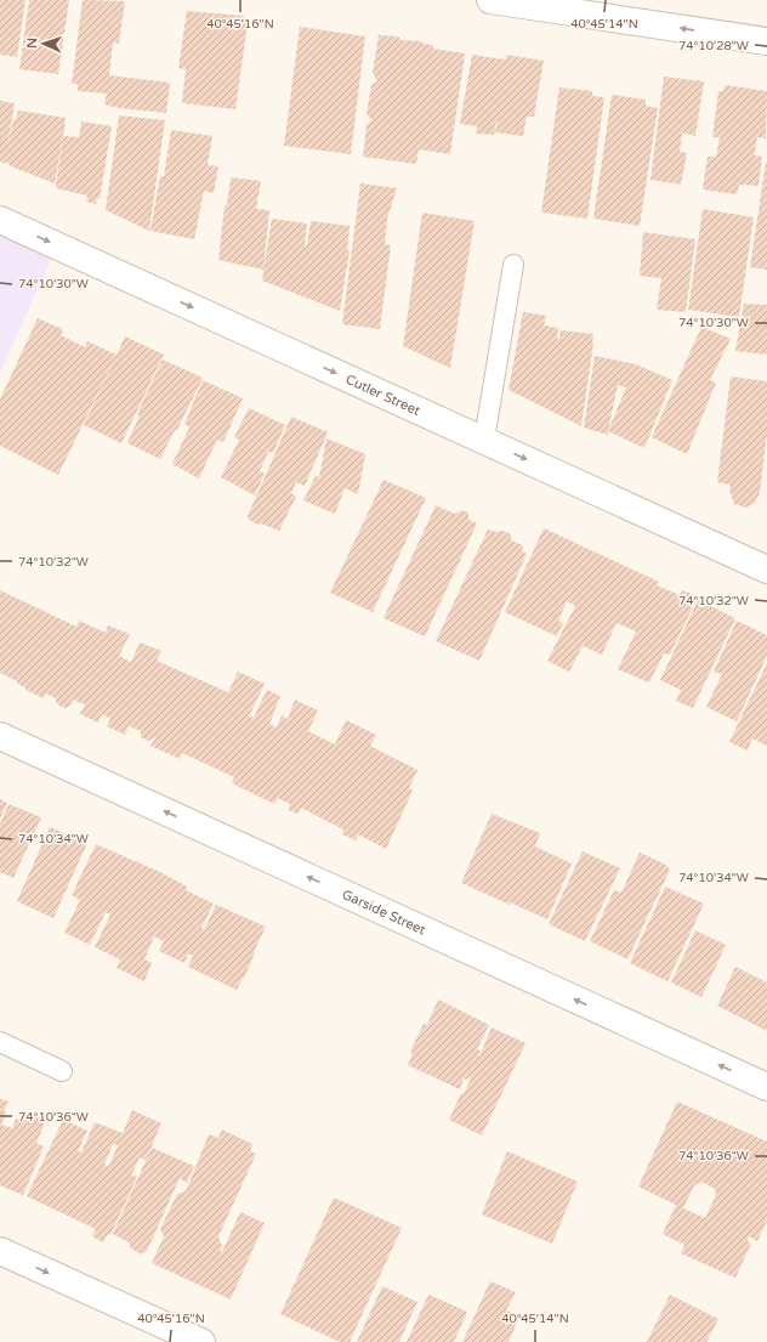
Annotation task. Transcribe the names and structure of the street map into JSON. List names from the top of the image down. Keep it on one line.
{"streets":{"street":["Cutler Street","Garside Street"]},"one_way":["Cutler Street","Garside Street"],"north":"left","coordinates":["40°45'16\"N","40°45'14\"N","74°10'28\"W","74°10'30\"W","74°10'32\"W","74°10'34\"W","74°10'36\"W"]}
